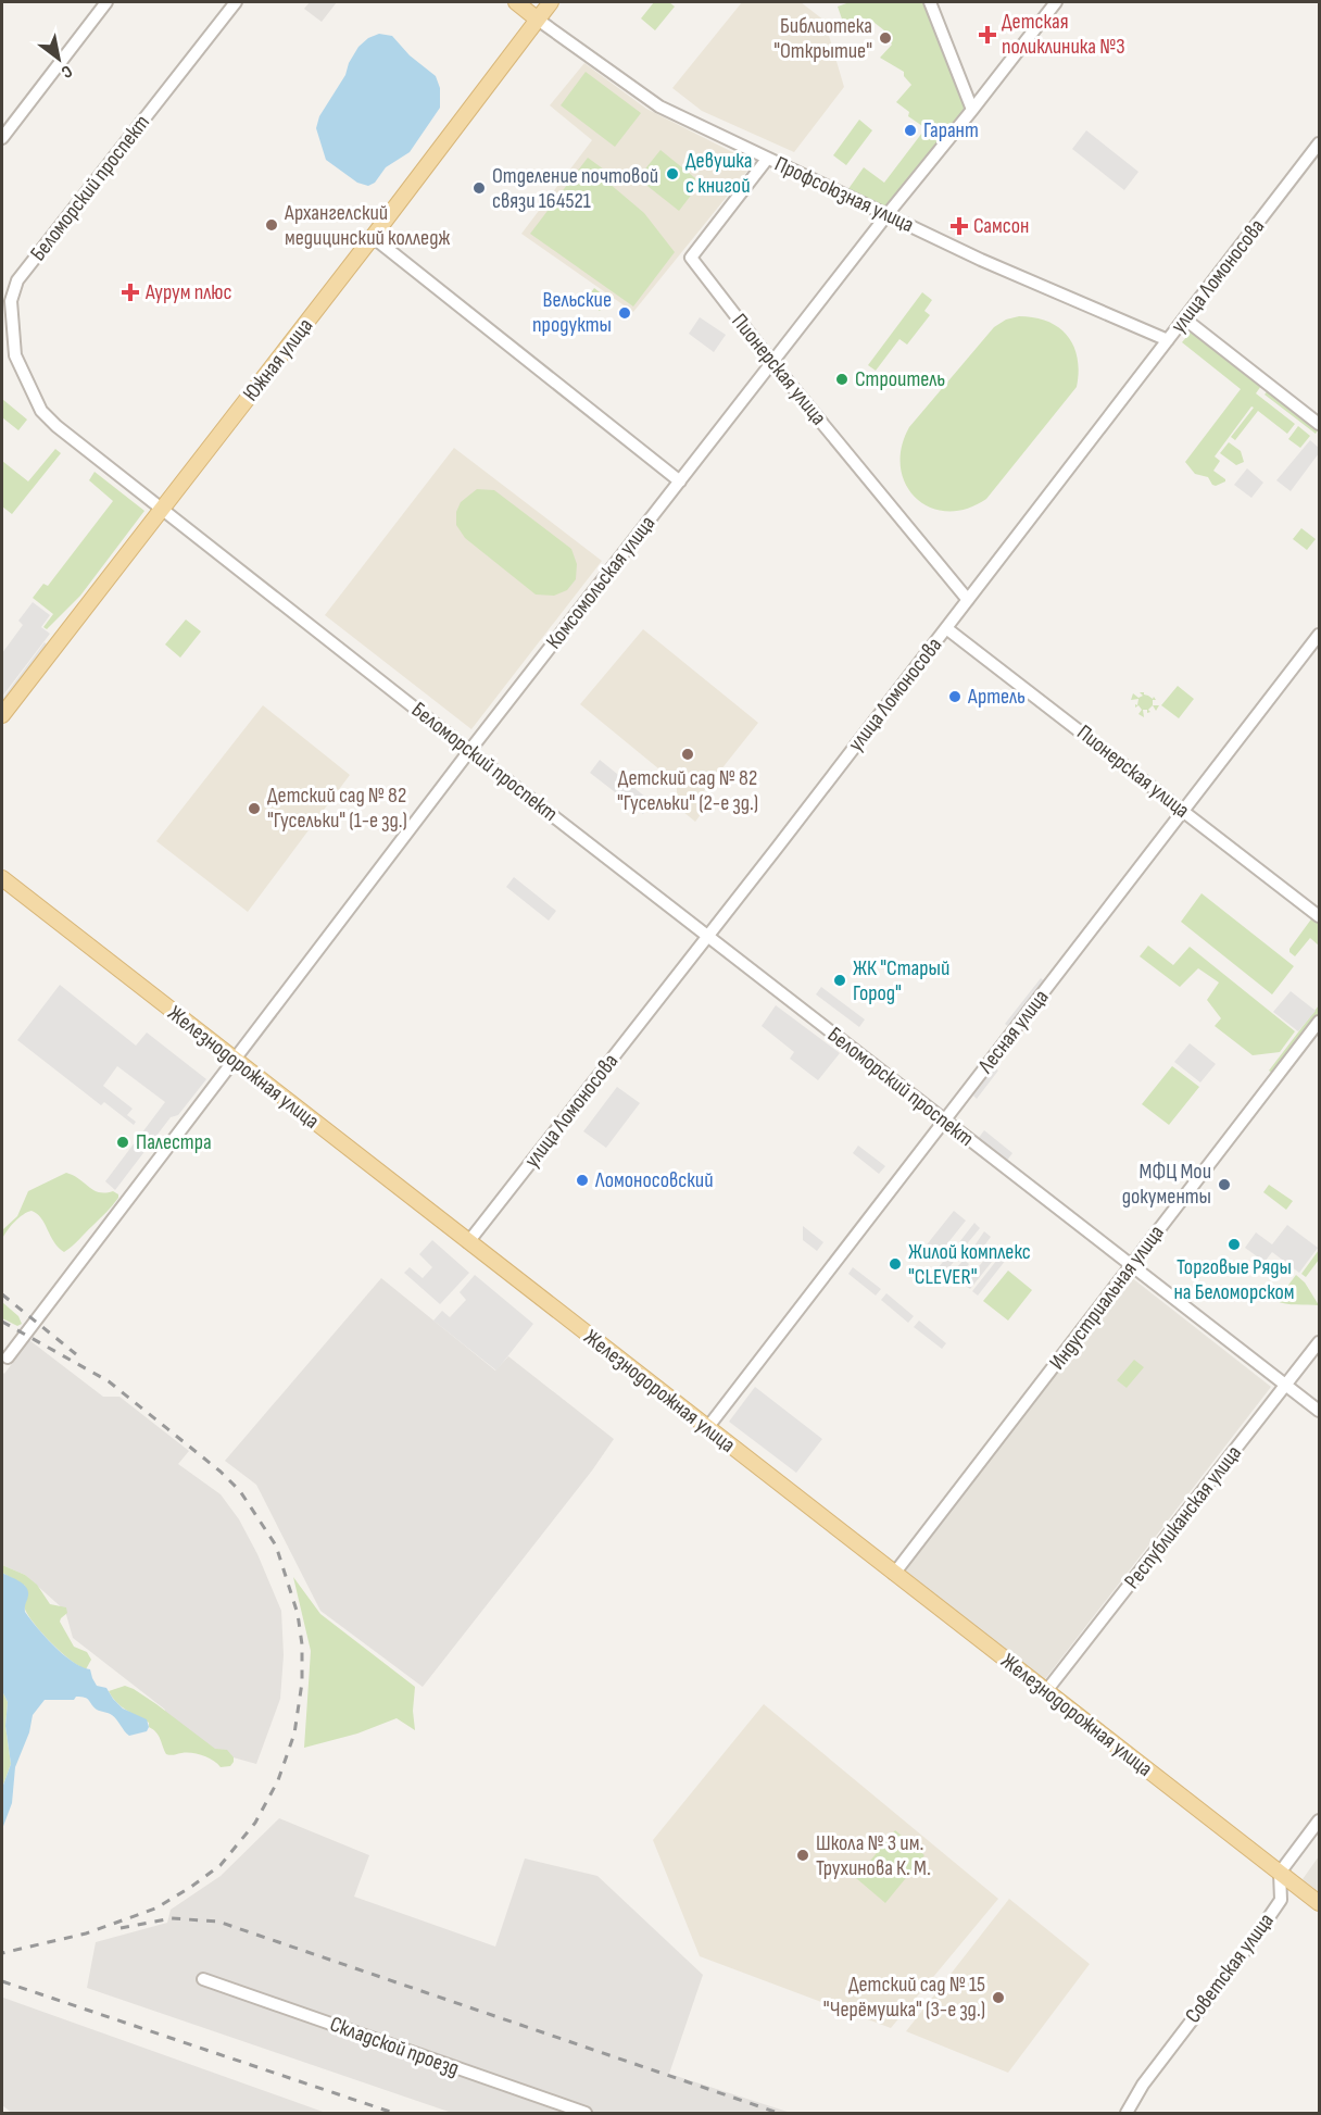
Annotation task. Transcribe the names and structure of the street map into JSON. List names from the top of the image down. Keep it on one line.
{"streets":{"main road":["Южная улица","Железнодорожная улица"],"street":["Беломорский проспект","Профсоюзная улица","улица Ломоносова","Пионерская улица","Комсомольская улица","Лесная улица","Индустриальная улица","Республиканская улица","Советская улица","Складской проезд"]},"crossings":[["Беломорский проспект","улица Ломоносова"],["Беломорский проспект","Южная улица"],["Беломорский проспект","Комсомольская улица"],["Беломорский проспект","Лесная улица"],["Беломорский проспект","Индустриальная улица"],["Беломорский проспект","Республиканская улица"],["Профсоюзная улица","улица Ломоносова"],["Профсоюзная улица","Южная улица"],["Профсоюзная улица","Комсомольская улица"],["улица Ломоносова","Пионерская улица"],["улица Ломоносова","Железнодорожная улица"],["Пионерская улица","Комсомольская улица"],["Пионерская улица","Лесная улица"],["Комсомольская улица","Железнодорожная улица"],["Лесная улица","Железнодорожная улица"],["Железнодорожная улица","Индустриальная улица"],["Железнодорожная улица","Республиканская улица"],["Железнодорожная улица","Советская улица"]],"places":{"health":["Детская поликлиника №3","Самсон","Аурум плюс"],"other":["Библиотека \"Открытие\"","Гарант","Девушка с книгой","Отделение почтовой связи 164521","Архангелский медицинский колледж","Вельские продукты","Строитель","Артель","Детский сад № 82 \"Гусельки\" (2-е зд.)","Детский сад № 82 \"Гусельки\" (1-е зд.)","ЖК \"Старый Город\"","Палестра","Ломоносовский","МФЦ Мои документы","Торговые Ряды на Беломорском","Жилой комплекс \"СLEVER\"","Школа № 3 им. Трухинова К. М.","Детский сад № 15 \"Черёмушка\" (3-е зд.)"]},"north":"bottom right"}
